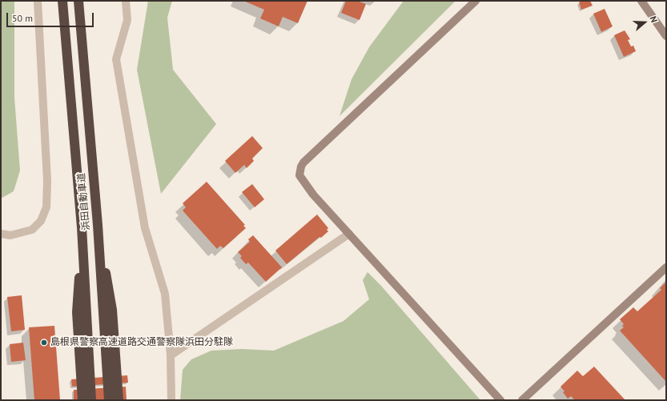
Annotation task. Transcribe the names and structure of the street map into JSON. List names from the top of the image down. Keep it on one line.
{"streets":{"highway":["浜田自動車道"]},"places":["島根県警察高速道路交通警察隊浜田分駐隊"],"scale_bar":"50 m","north":"right"}
